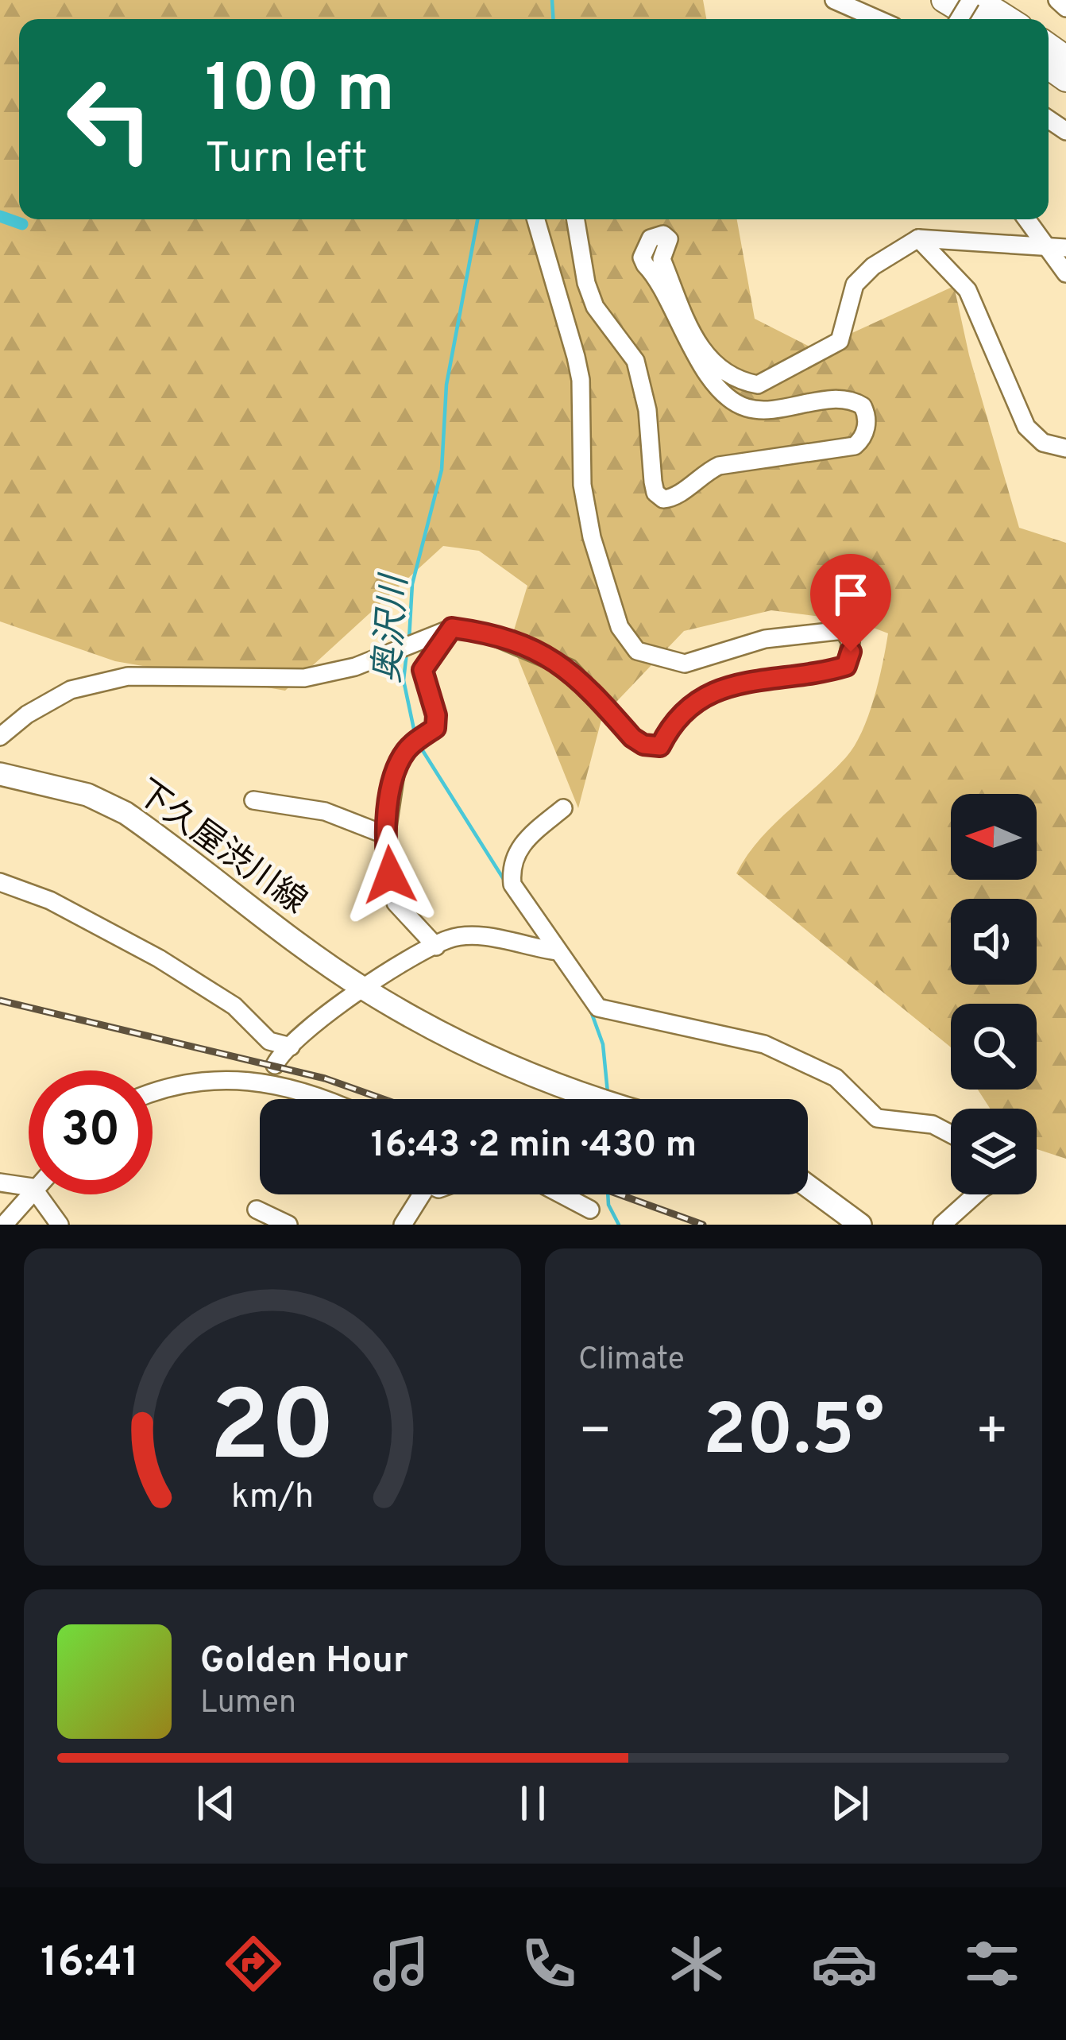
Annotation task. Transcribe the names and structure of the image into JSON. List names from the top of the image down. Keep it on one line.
{"streets":{"main road":["下久屋渋川線"]},"water":["奥沢川"],"north":"left","page":{"turn":["100 m","Turn left"],"limit":"30","trip":"16:43 · 2 min · 430 m","tile":"Climate","heat":["−","20.5°","+"],"song":["Golden Hour","Lumen"],"tabs":"16:41","gauge":["20","km/h"]}}
